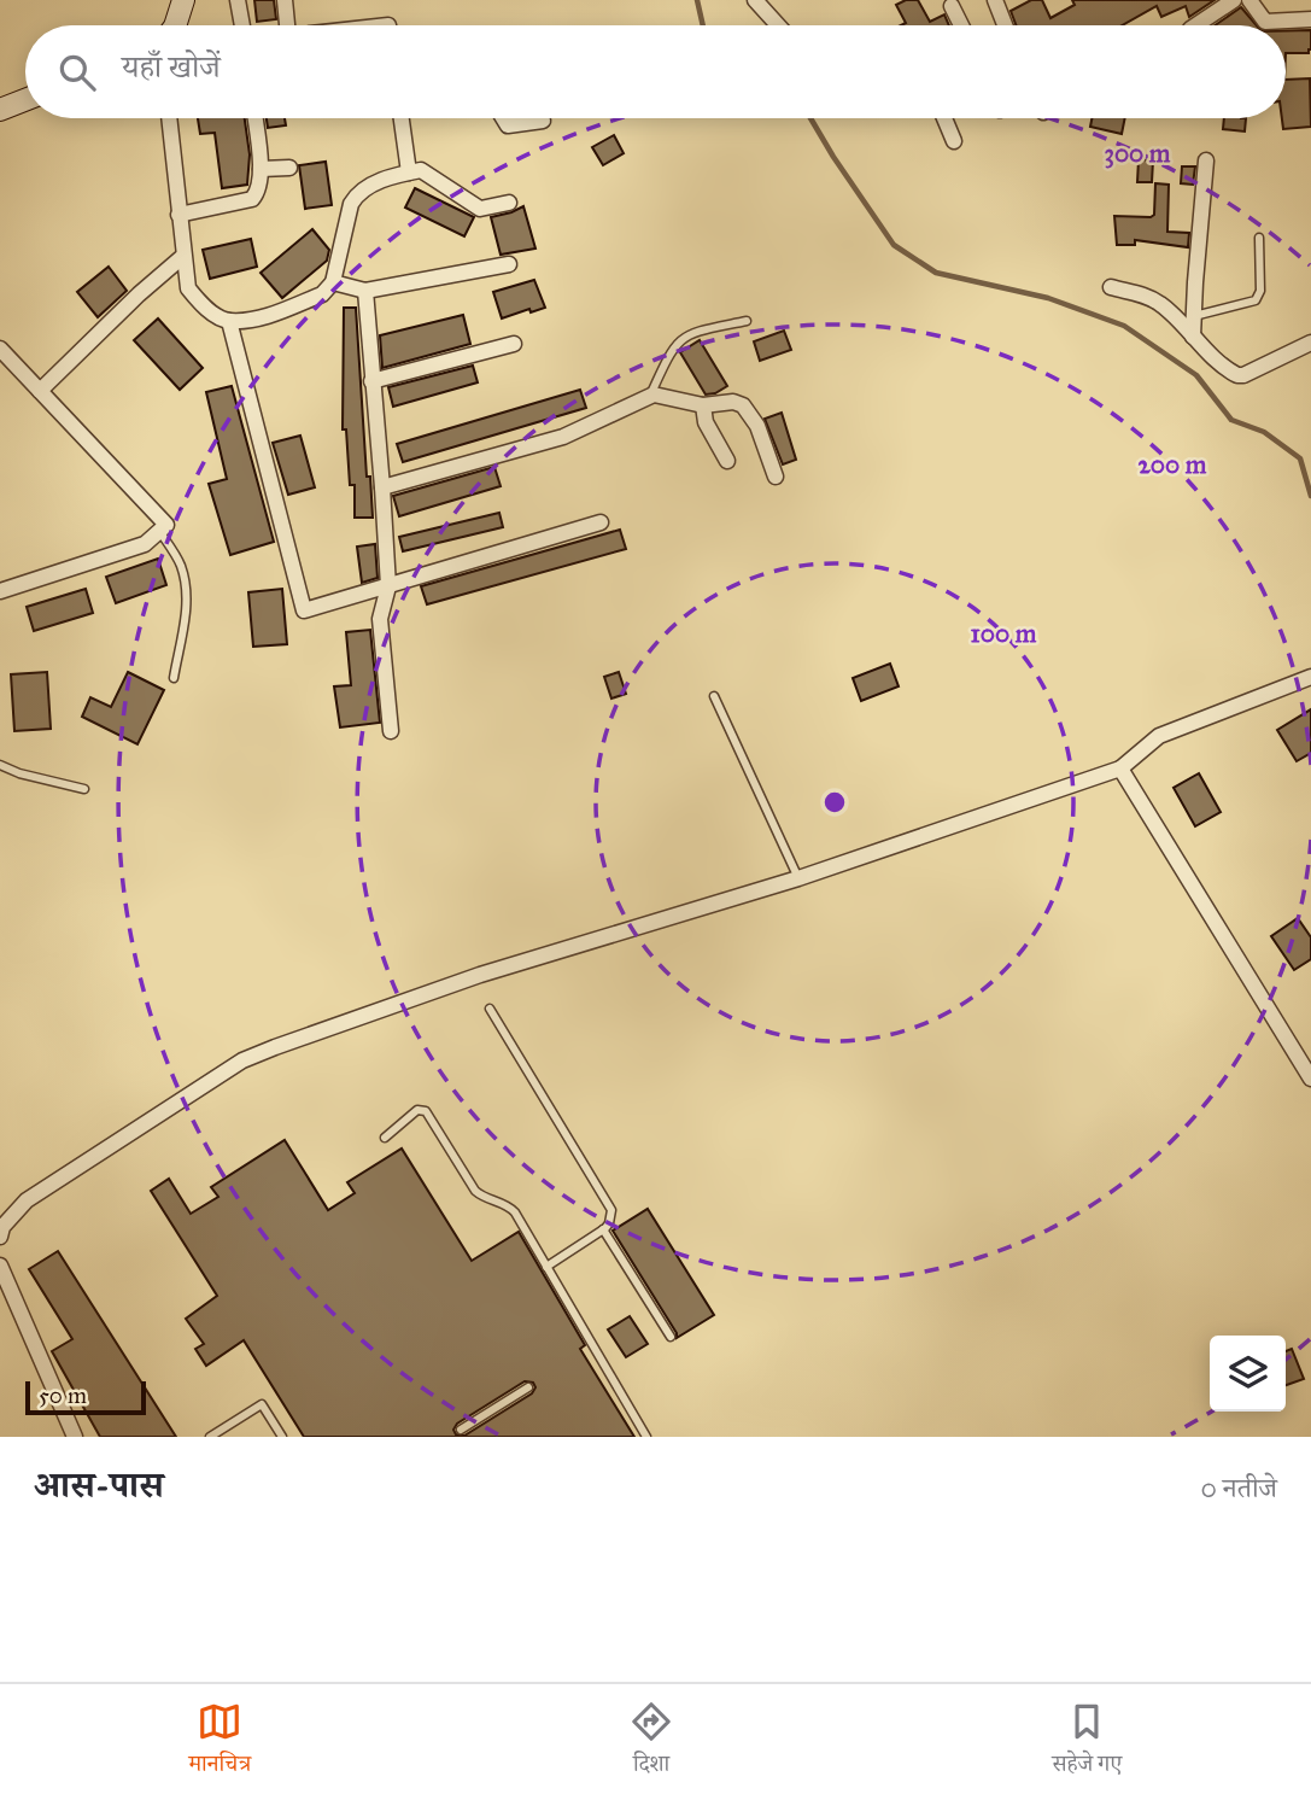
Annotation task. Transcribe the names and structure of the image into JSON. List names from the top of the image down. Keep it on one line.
{"scale_bar":"50 m","page":{"search":"यहाँ खोजें","scale":"50 m","heading":["आस-पास","0 नतीजे"],"nav":["मानचित्र","दिशा","सहेजे गए"]},"rings":["300 m","200 m","100 m"]}
